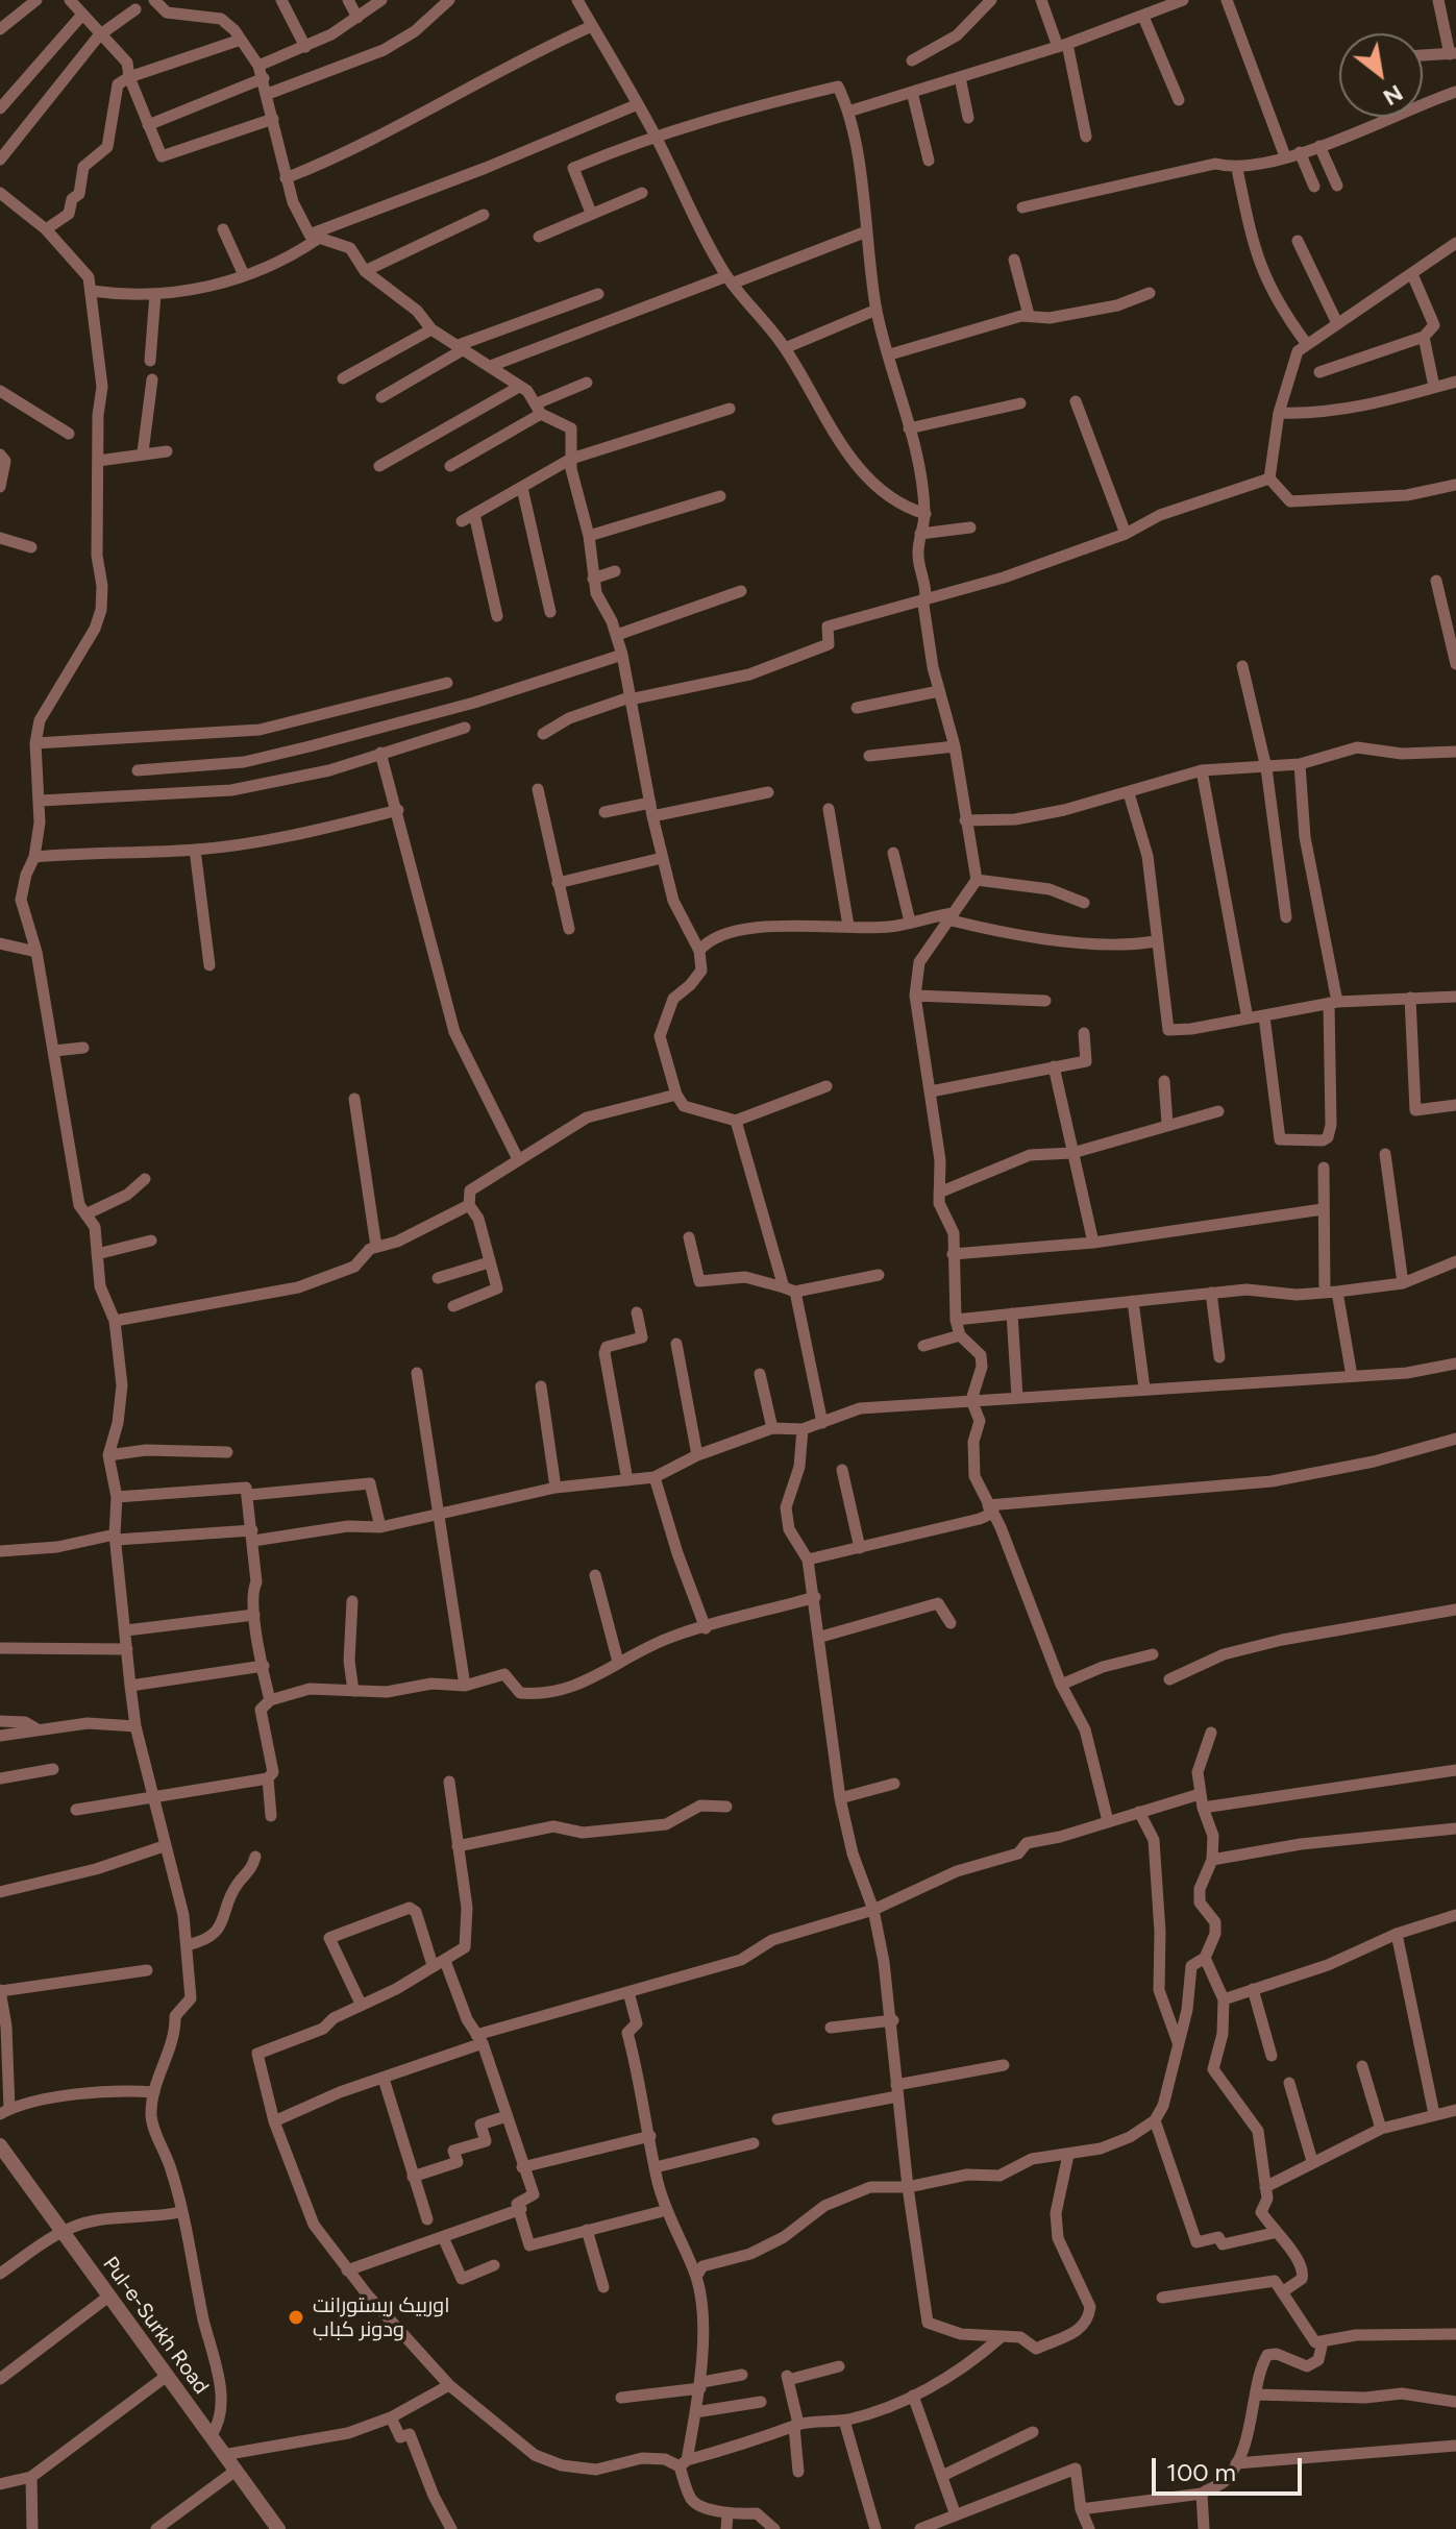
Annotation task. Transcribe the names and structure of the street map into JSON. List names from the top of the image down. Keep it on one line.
{"streets":{"street":["Pul-e-Surkh Road"]},"places":["اوربیک ریستورانت ودونر کباب"],"scale_bar":"100 m","north":"bottom right"}
